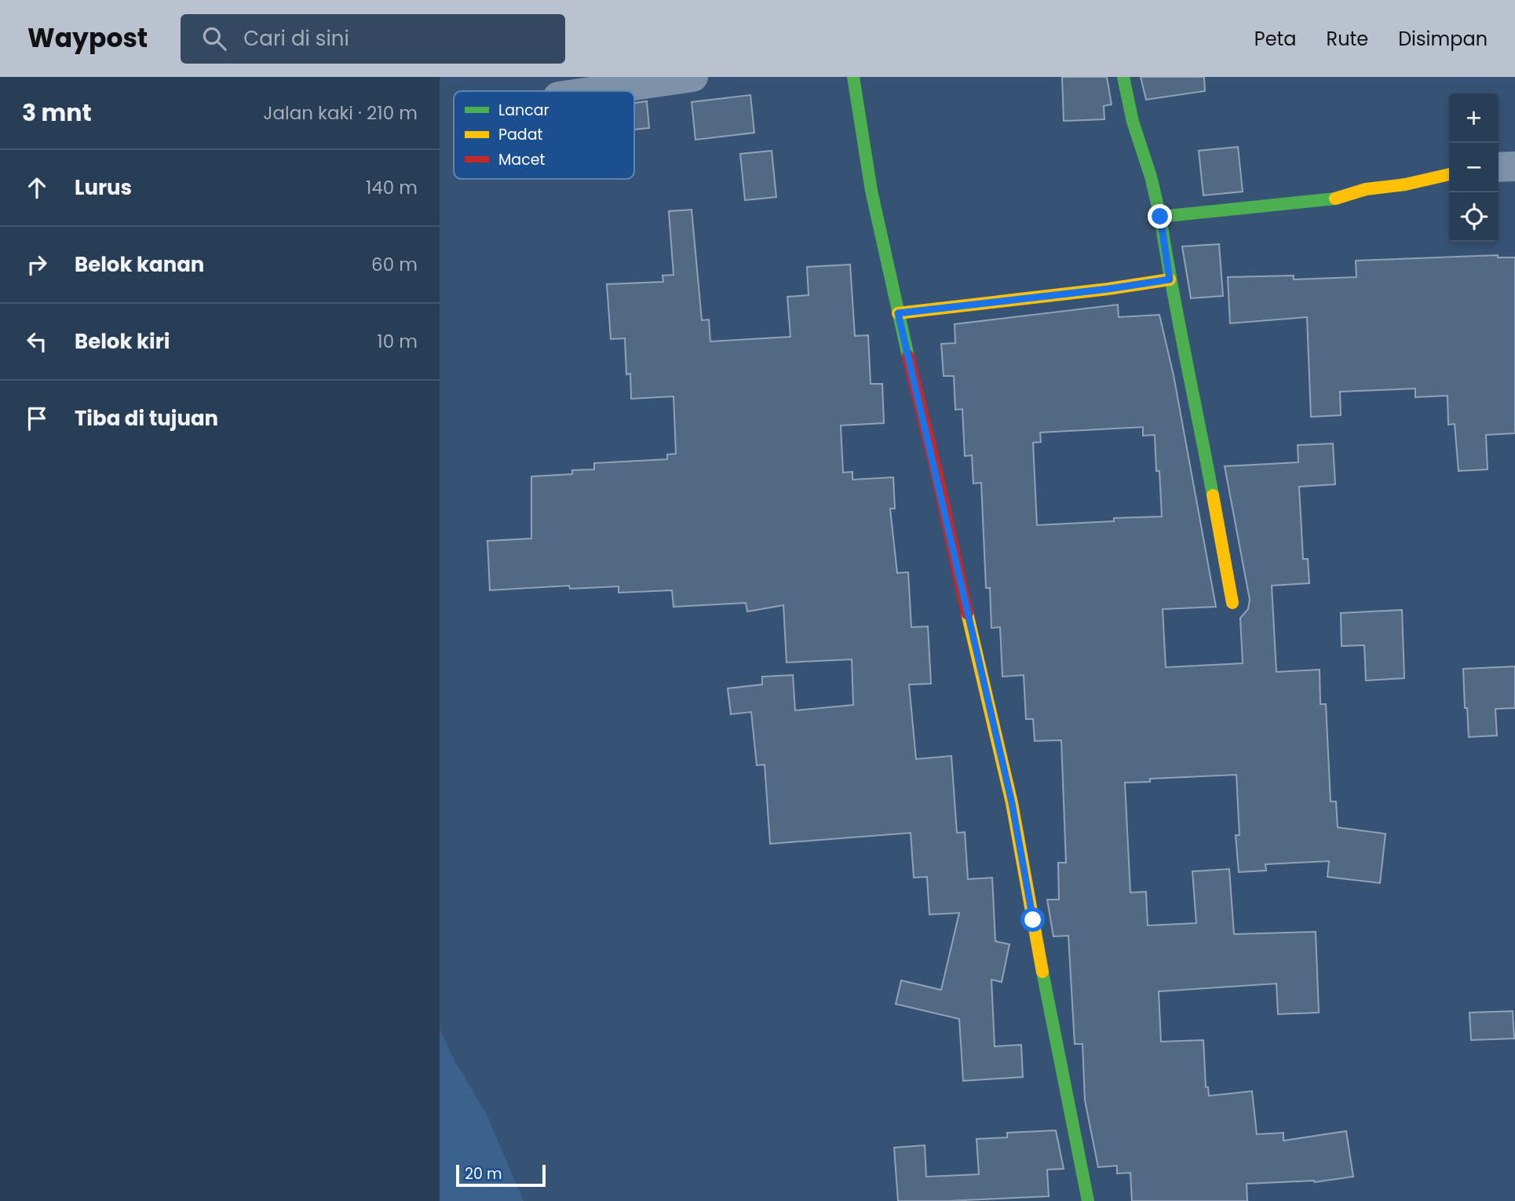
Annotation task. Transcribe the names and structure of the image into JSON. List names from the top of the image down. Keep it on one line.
{"legend":["Lancar","Padat","Macet"],"scale_bar":"20 m","page":{"header":"Waypost","search":"Cari di sini","nav":["Peta","Rute","Disimpan"],"heading":["3 mnt","Jalan kaki · 210 m"],"map_buttons":["+","−"],"list":[["Lurus","140 m"],["Belok kanan","60 m"],["Belok kiri","10 m"],"Tiba di tujuan"],"scale":"20 m"}}
